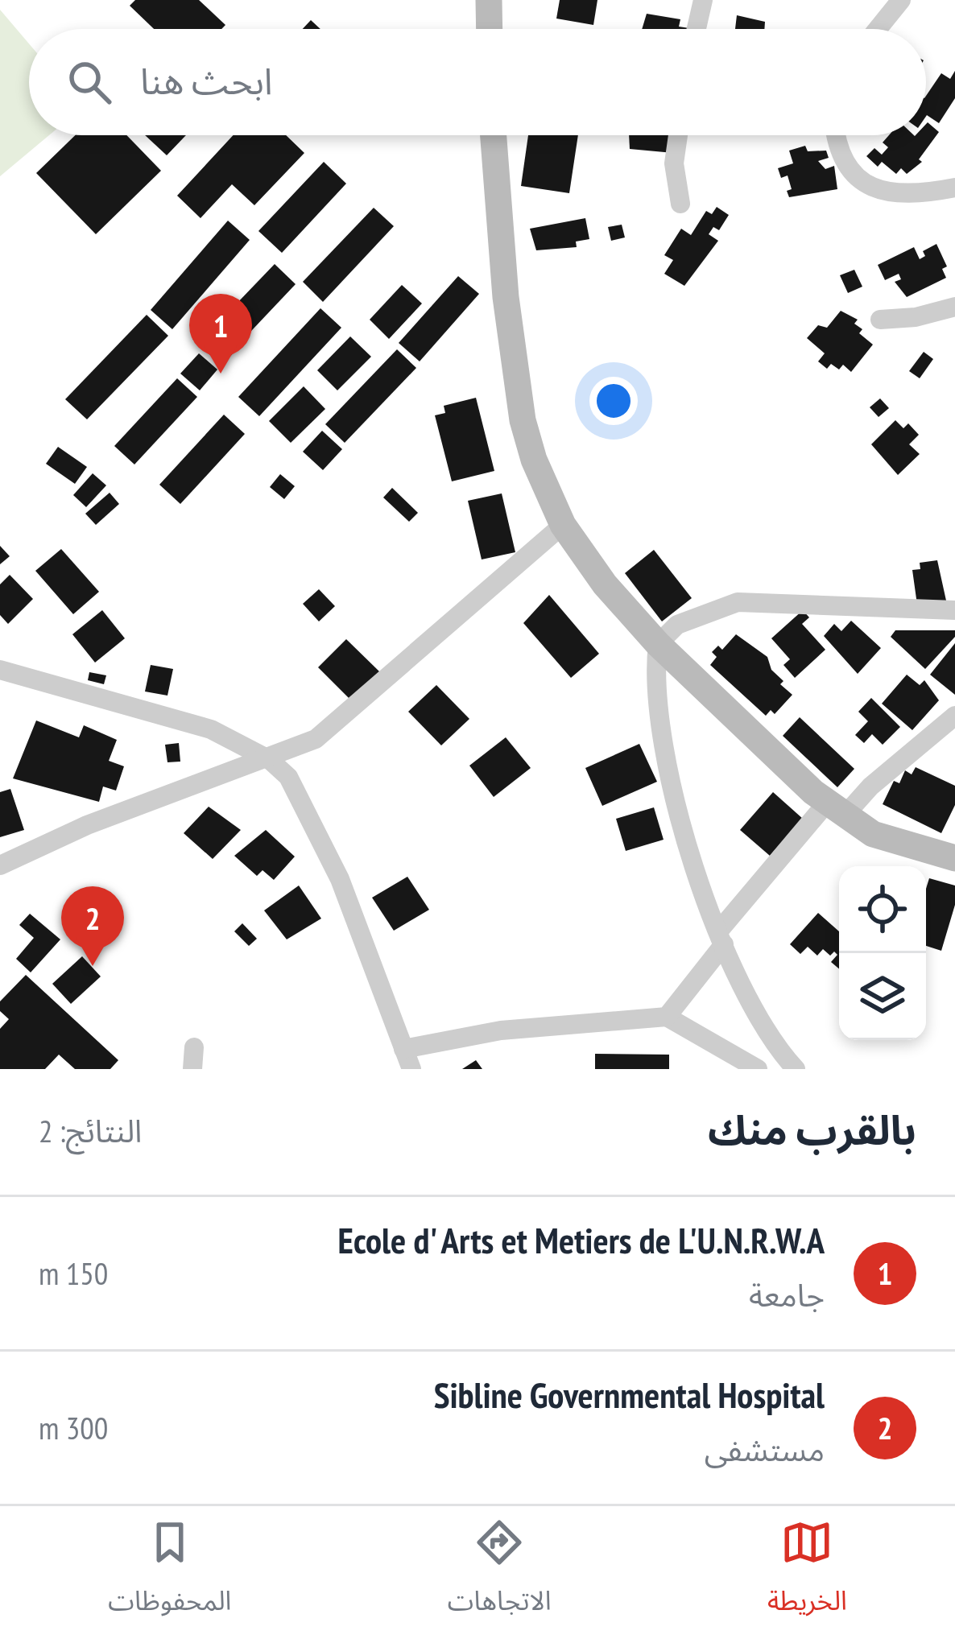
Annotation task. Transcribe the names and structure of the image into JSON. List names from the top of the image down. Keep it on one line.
{"page":{"search":"ابحث هنا","pins":["1","2"],"heading":["بالقرب منك","النتائج: 2"],"list":[{"mark":"1","name":"Ecole d' Arts et Metiers de L'U.N.R.W.A","note":"جامعة","value":"150 m"},{"mark":"2","name":"Sibline Governmental Hospital","note":"مستشفى","value":"300 m"}],"nav":["الخريطة","الاتجاهات","المحفوظات"]}}
